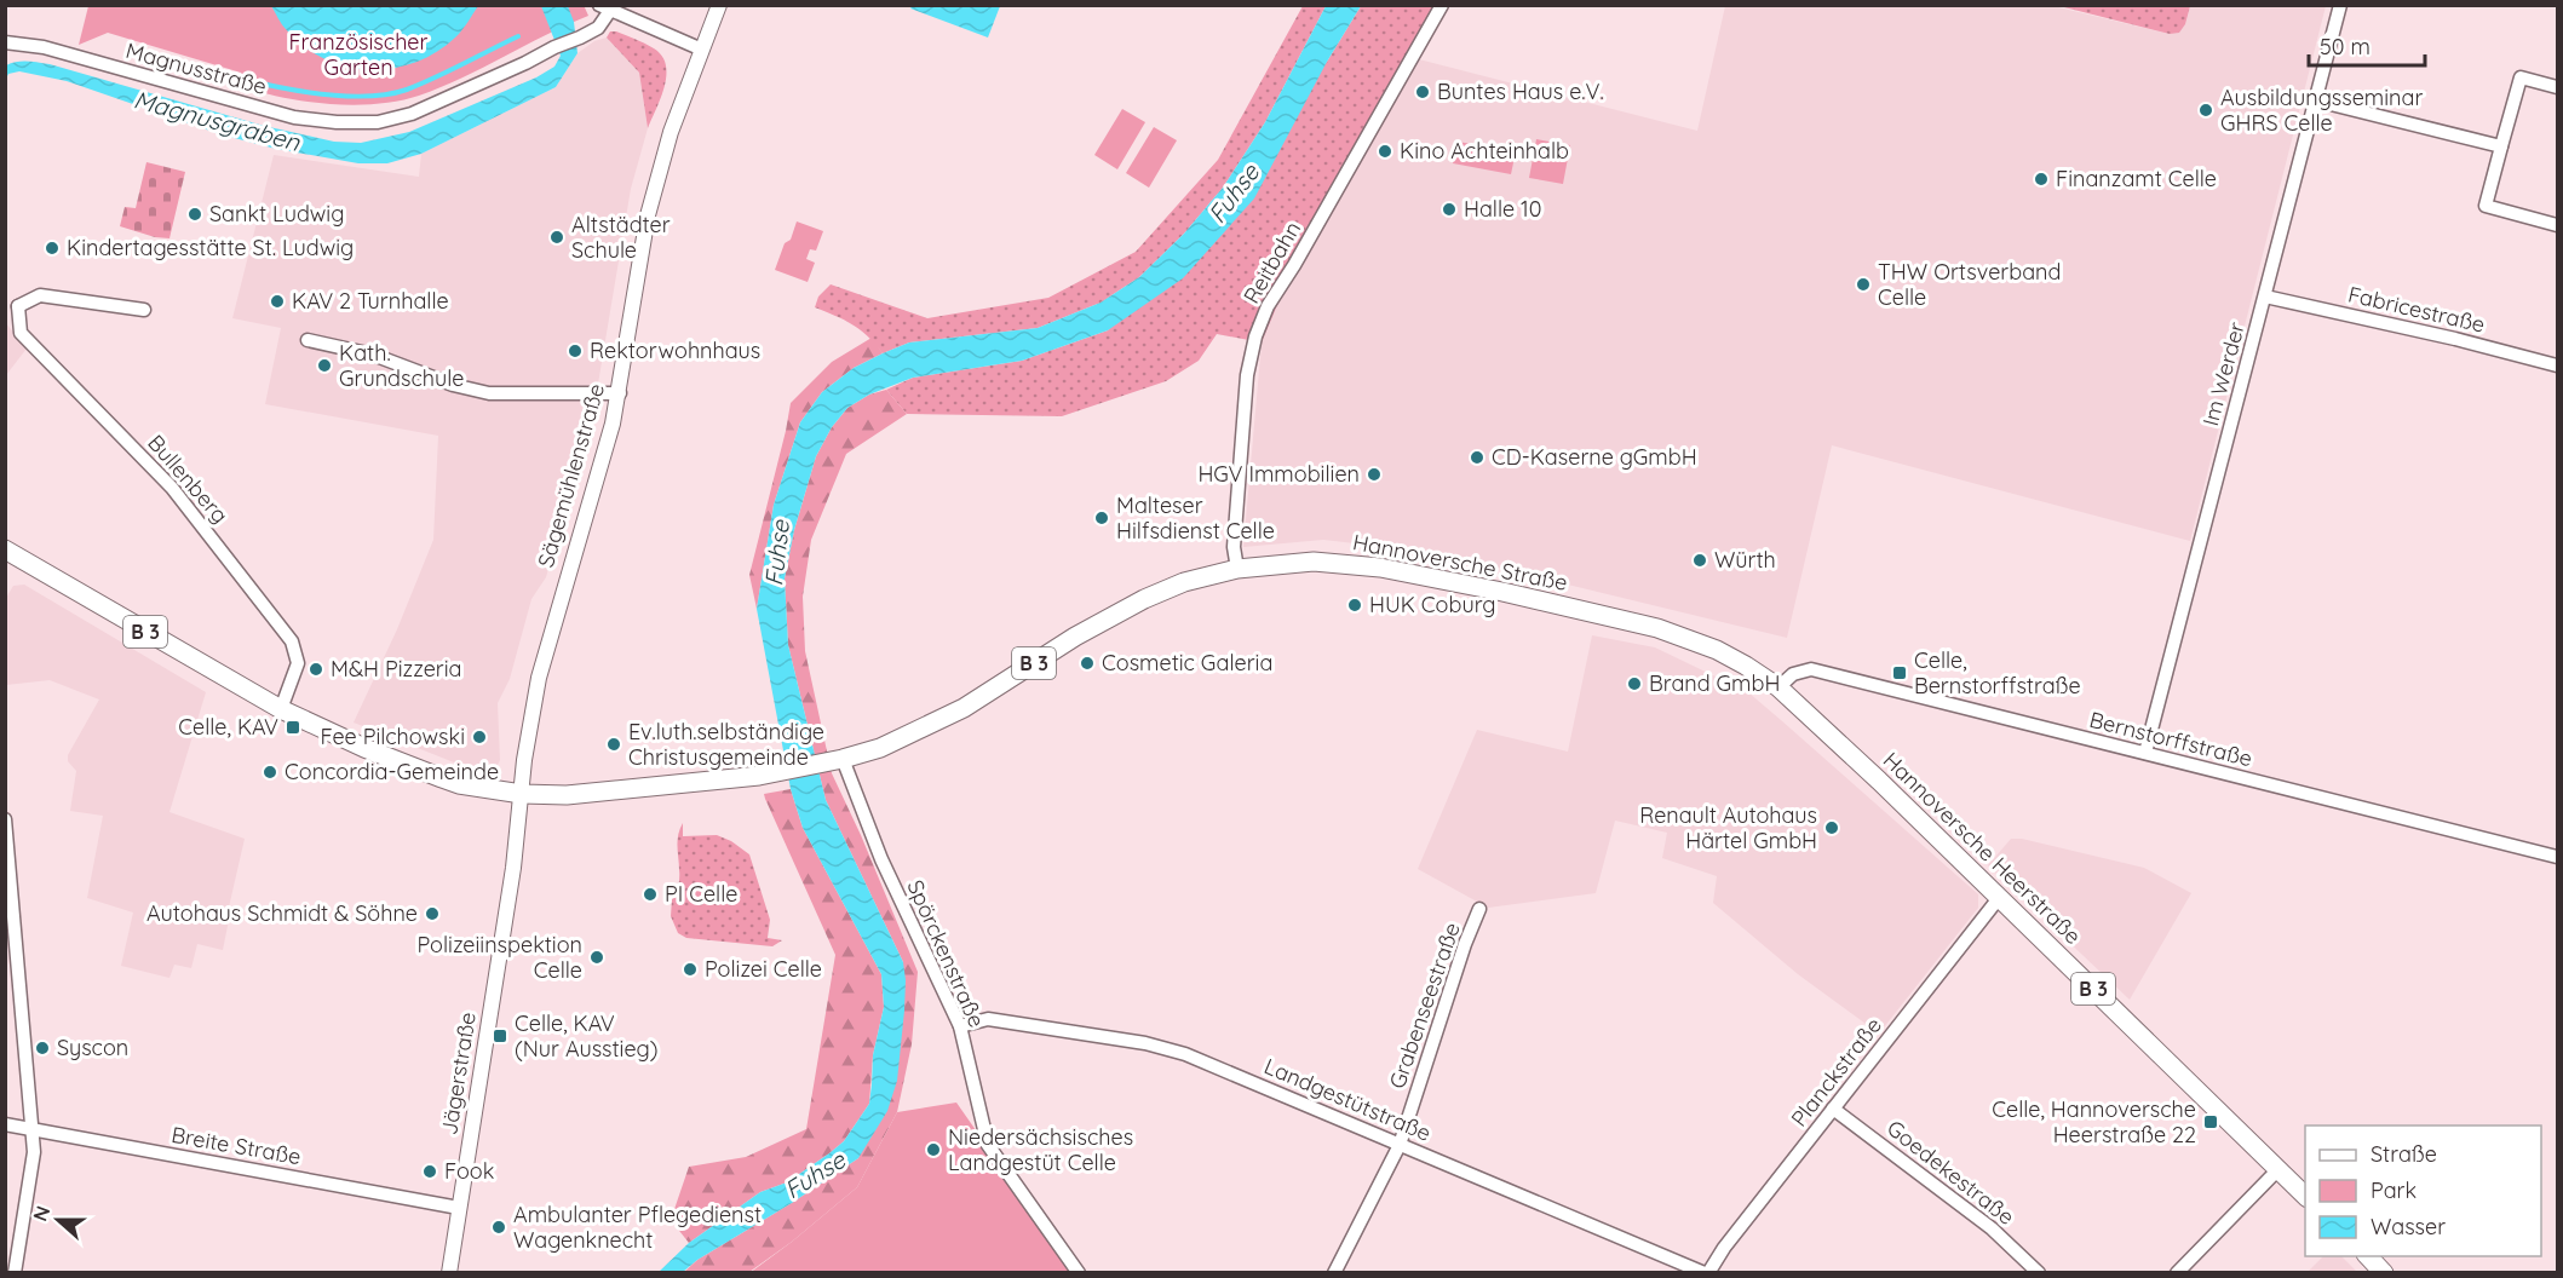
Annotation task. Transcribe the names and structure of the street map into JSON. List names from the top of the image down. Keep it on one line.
{"streets":{"main road":["Hannoversche Straße","B 3","Hannoversche Heerstraße"],"street":["Magnusstraße","Reitbahn","Fabricestraße","Im Werder","Sägemühlenstraße","Bullenberg","Bernstorffstraße","Spörckenstraße","Grabenseestraße","Planckstraße","Jägerstraße","Landgestütstraße","Breite Straße","Goedekestraße"]},"crossings":[["Reitbahn","Hannoversche Straße"],["Fabricestraße","Im Werder"],["Im Werder","Bernstorffstraße"],["Sägemühlenstraße","Hannoversche Straße"],["Sägemühlenstraße","Jägerstraße"],["Bullenberg","Hannoversche Straße"],["Hannoversche Straße","Bernstorffstraße"],["Hannoversche Straße","Hannoversche Heerstraße"],["Hannoversche Straße","Spörckenstraße"],["Hannoversche Straße","Jägerstraße"],["Bernstorffstraße","Hannoversche Heerstraße"],["Hannoversche Heerstraße","Planckstraße"],["Spörckenstraße","Landgestütstraße"],["Grabenseestraße","Landgestütstraße"],["Planckstraße","Landgestütstraße"],["Planckstraße","Goedekestraße"],["Jägerstraße","Breite Straße"]],"water":["Magnusgraben","Fuhse"],"parks":["Französischer Garten"],"places":{"other":["Buntes Haus e.V.","Ausbildungsseminar GHRS Celle","Kino Achteinhalb","Finanzamt Celle","Halle 10","Sankt Ludwig","Altstädter Schule","Kindertagesstätte St. Ludwig","THW Ortsverband Celle","KAV 2 Turnhalle","Rektorwohnhaus","Kath. Grundschule","CD-Kaserne gGmbH","HGV Immobilien","Malteser Hilfsdienst Celle","Würth","HUK Coburg","Cosmetic Galeria","M&H Pizzeria","Brand GmbH","Fee Pilchowski","Ev.luth.selbständige Christusgemeinde","Concordia-Gemeinde","Renault Autohaus Härtel GmbH","PI Celle","Autohaus Schmidt & Söhne","Polizeiinspektion Celle","Polizei Celle","Syscon","Niedersächsisches Landgestüt Celle","Fook","Ambulanter Pflegedienst Wagenknecht"],"transit":["Celle, Bernstorffstraße","Celle, KAV","Celle, KAV (Nur Ausstieg)","Celle, Hannoversche Heerstraße 22"]},"legend":["Straße","Park","Wasser"],"scale_bar":"50 m","north":"left"}
